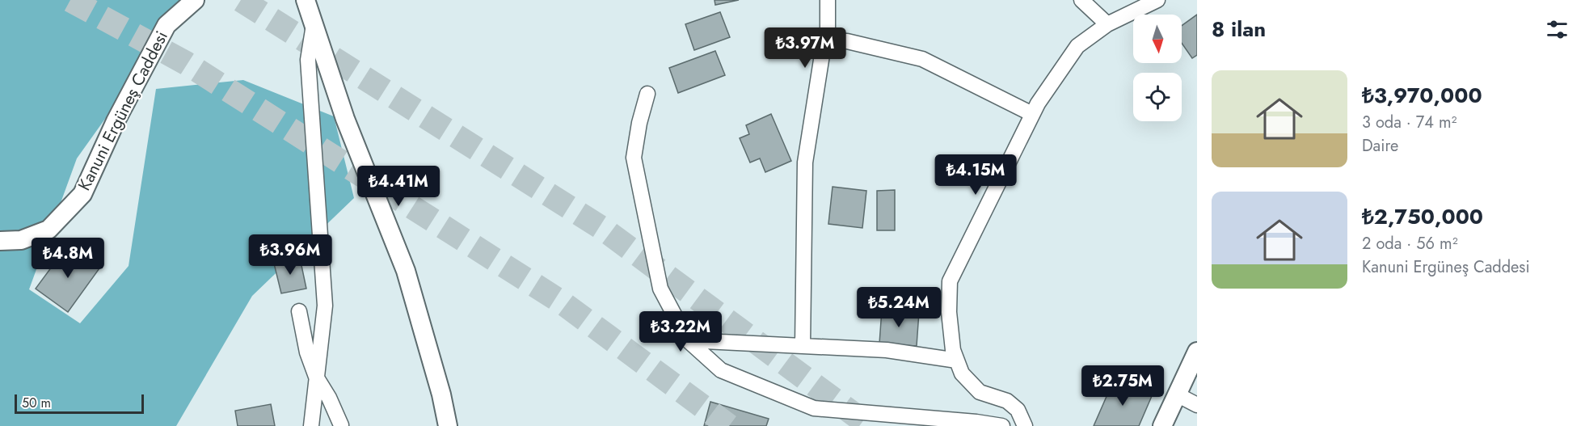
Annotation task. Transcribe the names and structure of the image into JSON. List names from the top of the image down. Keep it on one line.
{"streets":{"street":["Kanuni Ergüneş Caddesi"]},"scale_bar":"50 m","north":"bottom","page":{"heading":"8 ilan","price":["₺3.97M","₺4.15M","₺4.41M","₺3.96M","₺4.8M","₺5.24M","₺3.22M","₺2.75M"],"list":[{"name":"₺3,970,000","note":"3 oda · 74 m² · Daire"},{"name":"₺2,750,000","note":"2 oda · 56 m² · Kanuni Ergüneş Caddesi"}],"scale":"50 m"}}
